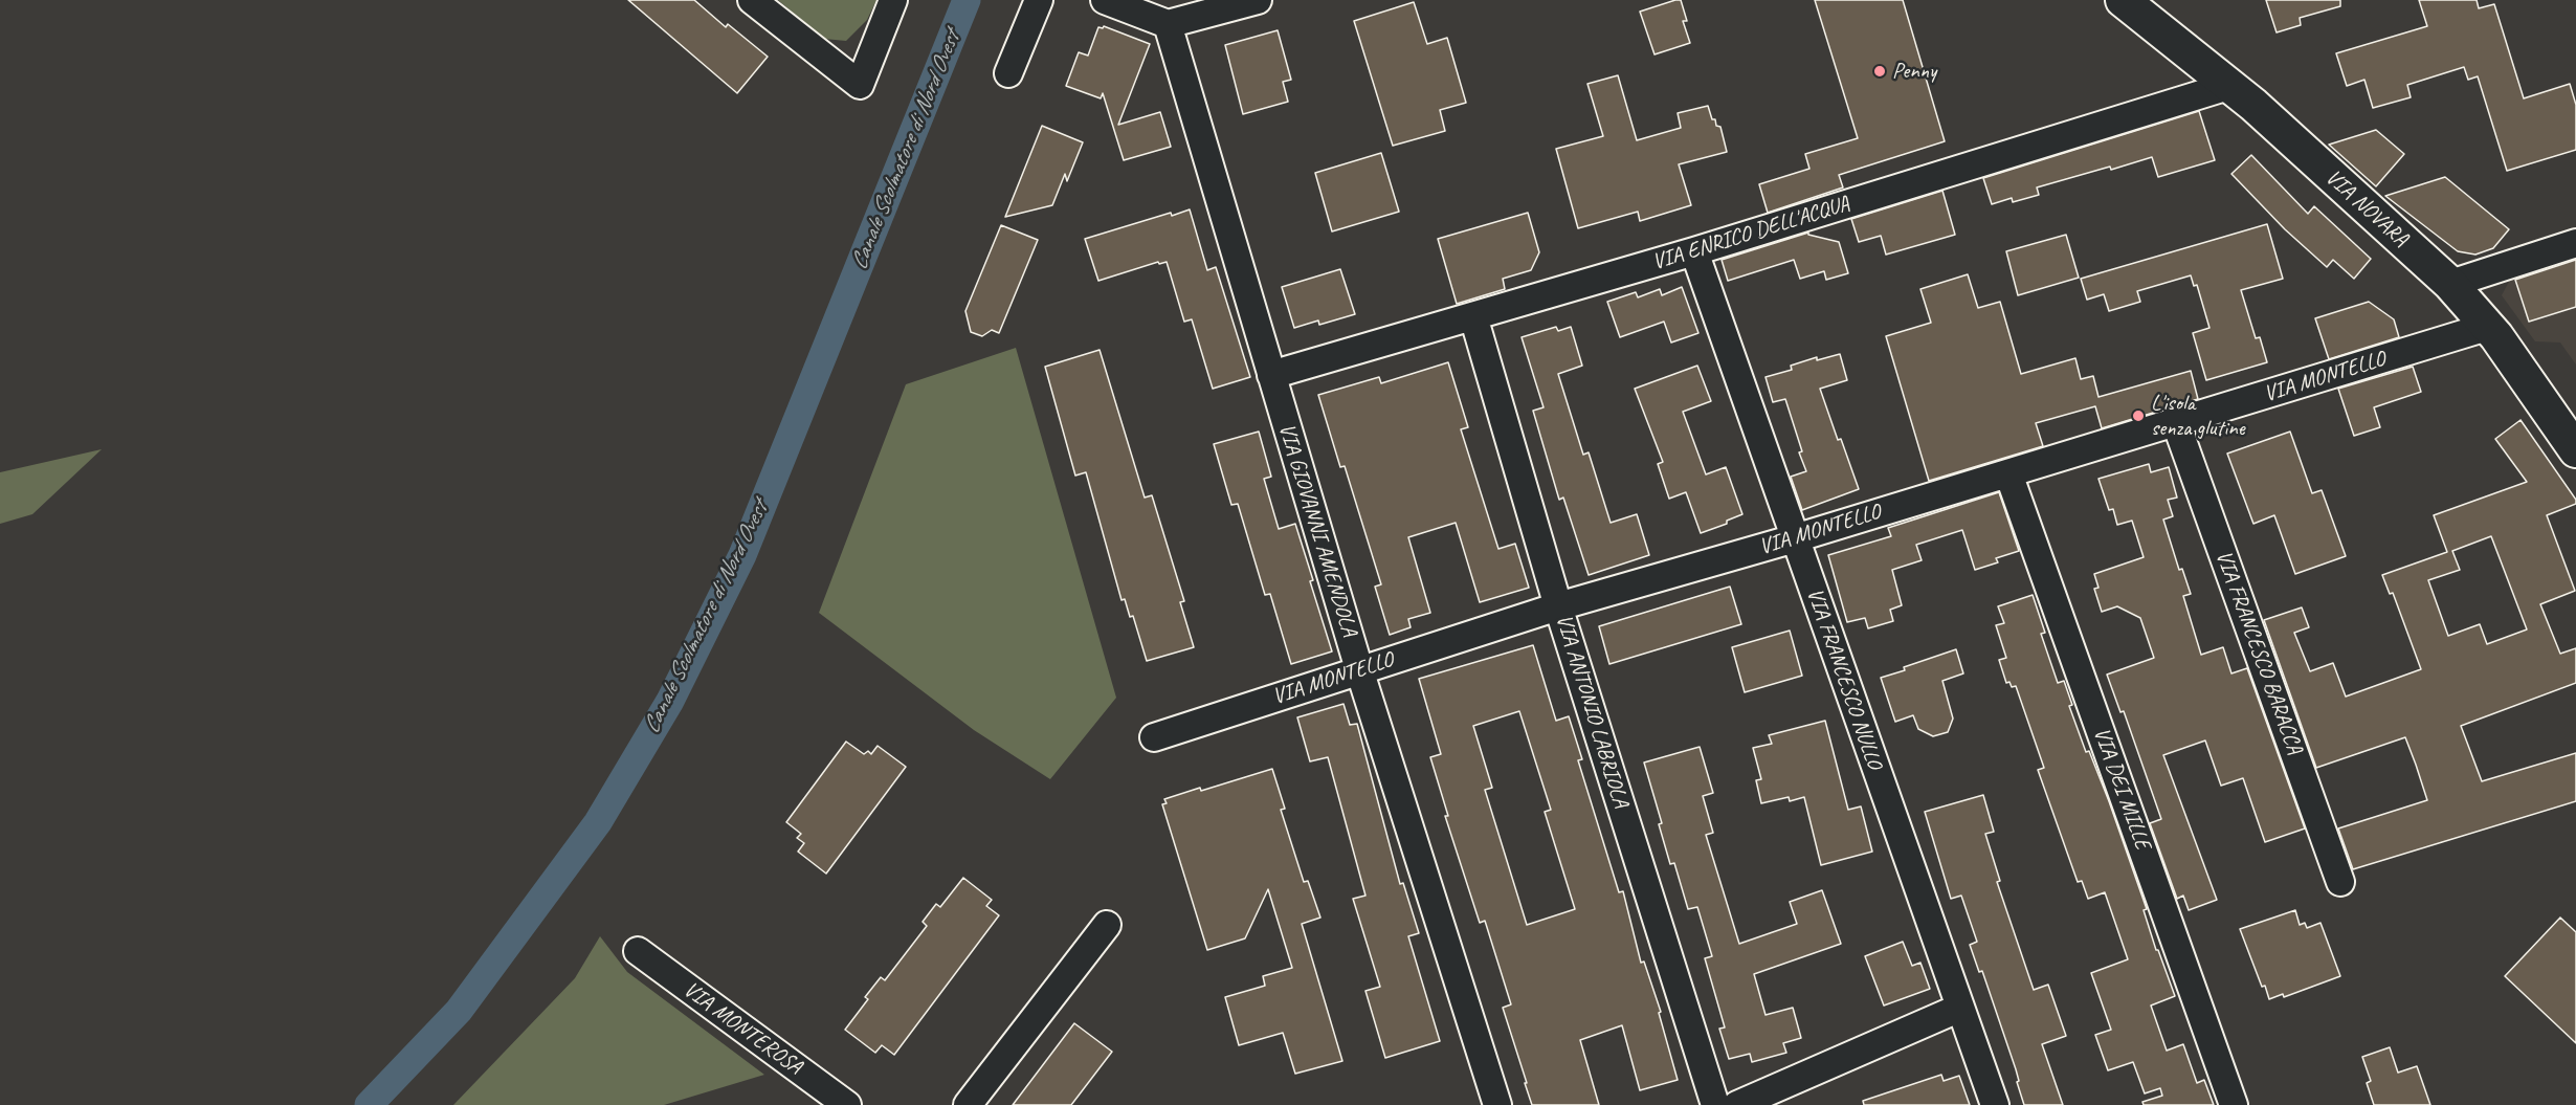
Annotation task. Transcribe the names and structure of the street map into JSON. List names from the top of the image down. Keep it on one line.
{"streets":{"street":["VIA NOVARA","VIA ENRICO DELL'ACQUA","VIA MONTELLO","VIA GIOVANNI AMENDOLA","VIA FRANCESCO BARACCA","VIA FRANCESCO NULLO","VIA ANTONIO LABRIOLA","VIA DEI MILLE","VIA MONTEROSA"]},"crossings":[["VIA NOVARA","VIA ENRICO DELL'ACQUA"],["VIA NOVARA","VIA MONTELLO"],["VIA ENRICO DELL'ACQUA","VIA GIOVANNI AMENDOLA"],["VIA ENRICO DELL'ACQUA","VIA FRANCESCO NULLO"],["VIA ENRICO DELL'ACQUA","VIA ANTONIO LABRIOLA"],["VIA MONTELLO","VIA GIOVANNI AMENDOLA"],["VIA MONTELLO","VIA FRANCESCO BARACCA"],["VIA MONTELLO","VIA FRANCESCO NULLO"],["VIA MONTELLO","VIA ANTONIO LABRIOLA"],["VIA MONTELLO","VIA DEI MILLE"]],"water":["Canale Scolmatore di Nord Ovest"],"places":["Penny","L'isola senza glutine"]}
